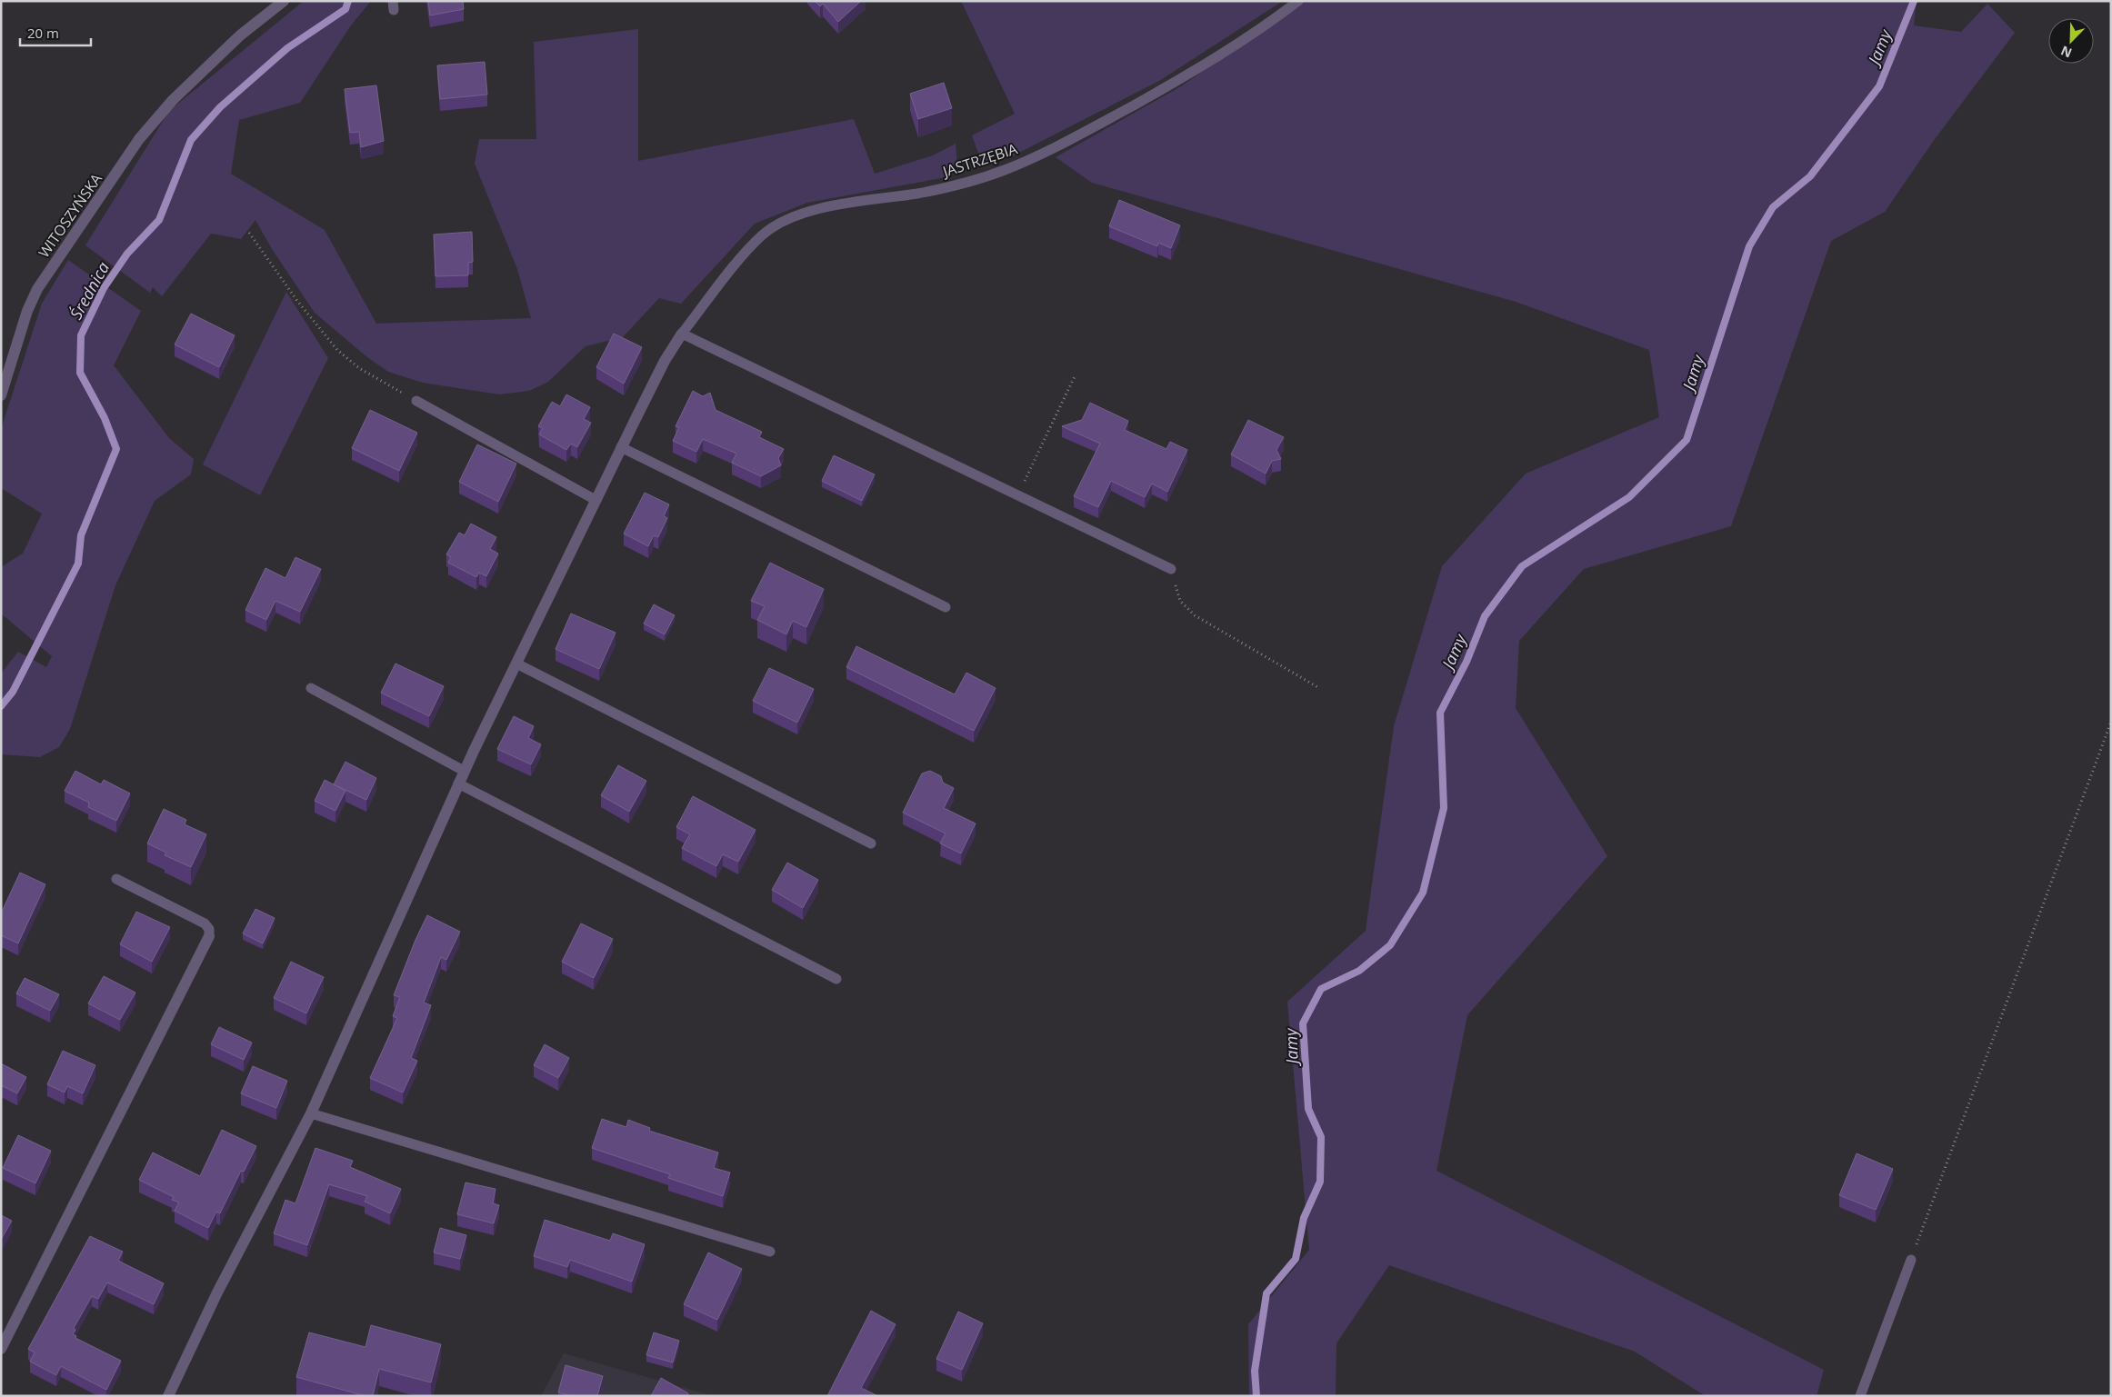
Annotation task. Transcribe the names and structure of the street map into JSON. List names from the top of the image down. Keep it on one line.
{"streets":{"street":["WITOSZYŃSKA"],"lane":["JASTRZĘBIA"]},"water":["Jamy","Średnica"],"scale_bar":"20 m","north":"bottom left"}
